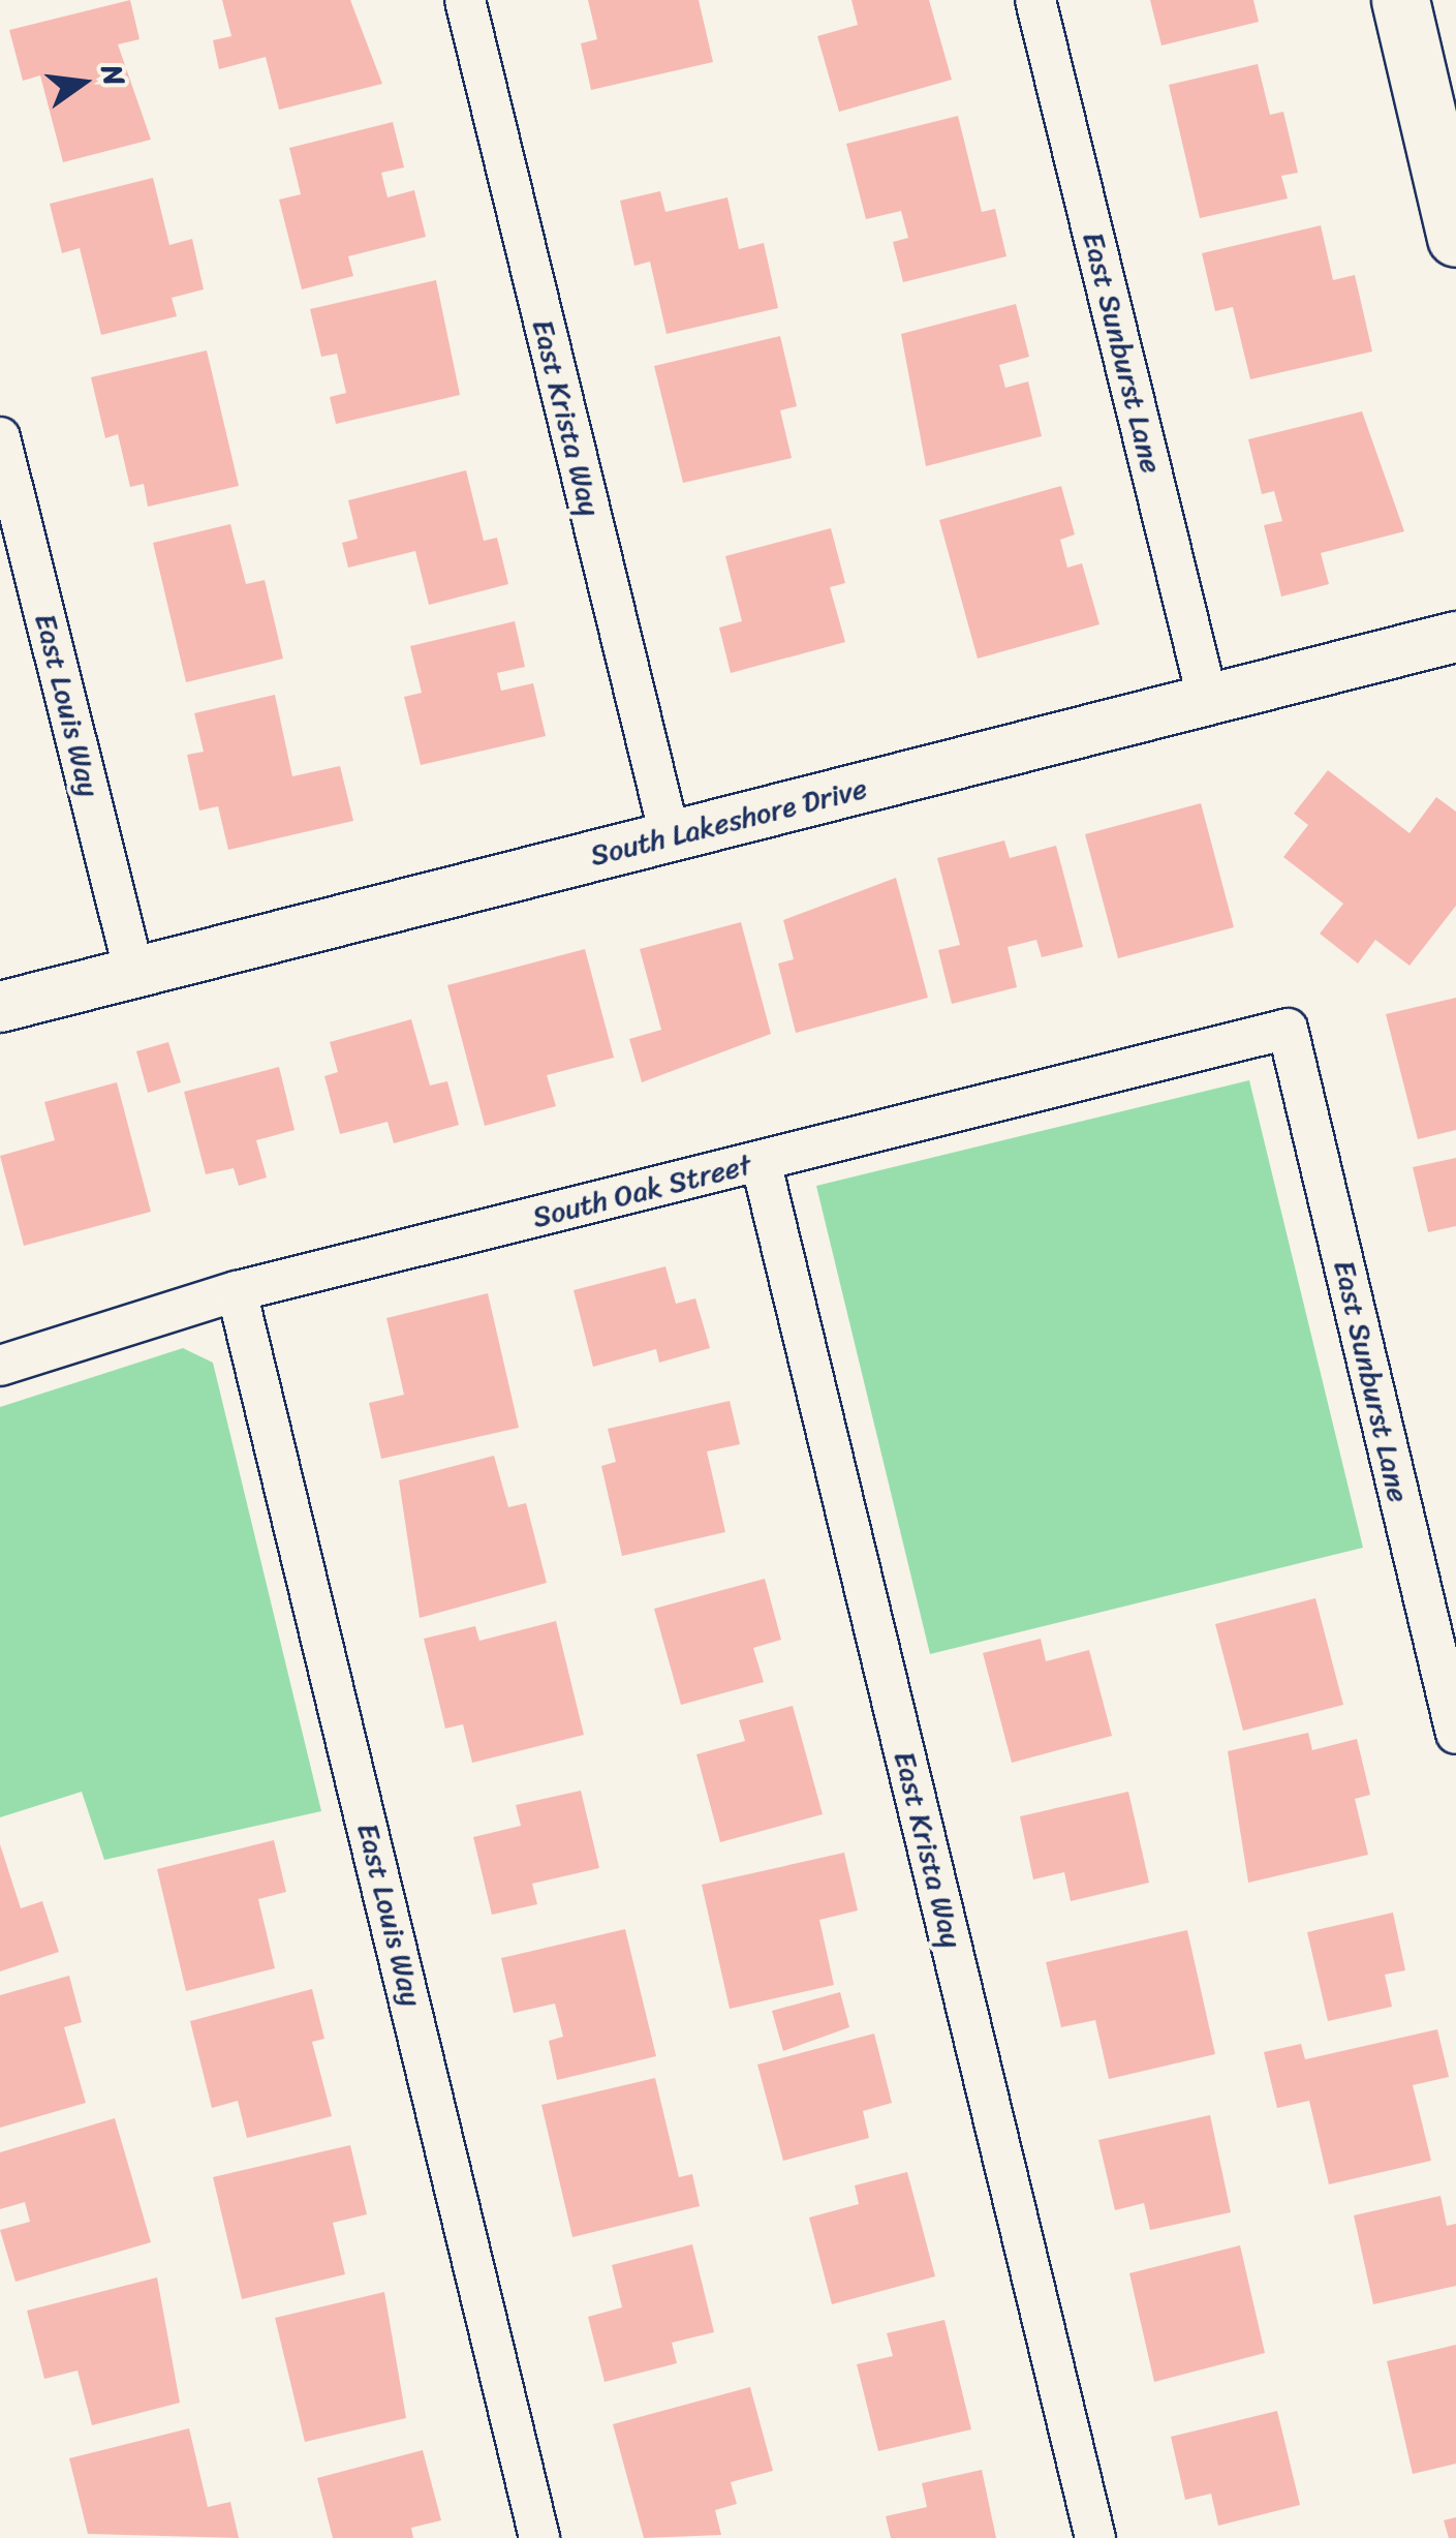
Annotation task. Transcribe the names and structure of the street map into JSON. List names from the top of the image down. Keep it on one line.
{"streets":{"street":["East Sunburst Lane","East Krista Way","East Louis Way","South Lakeshore Drive","South Oak Street"]},"crossings":[["East Sunburst Lane","South Lakeshore Drive"],["East Sunburst Lane","South Oak Street"],["East Krista Way","South Lakeshore Drive"],["East Krista Way","South Oak Street"],["East Louis Way","South Lakeshore Drive"],["East Louis Way","South Oak Street"]],"north":"right"}
